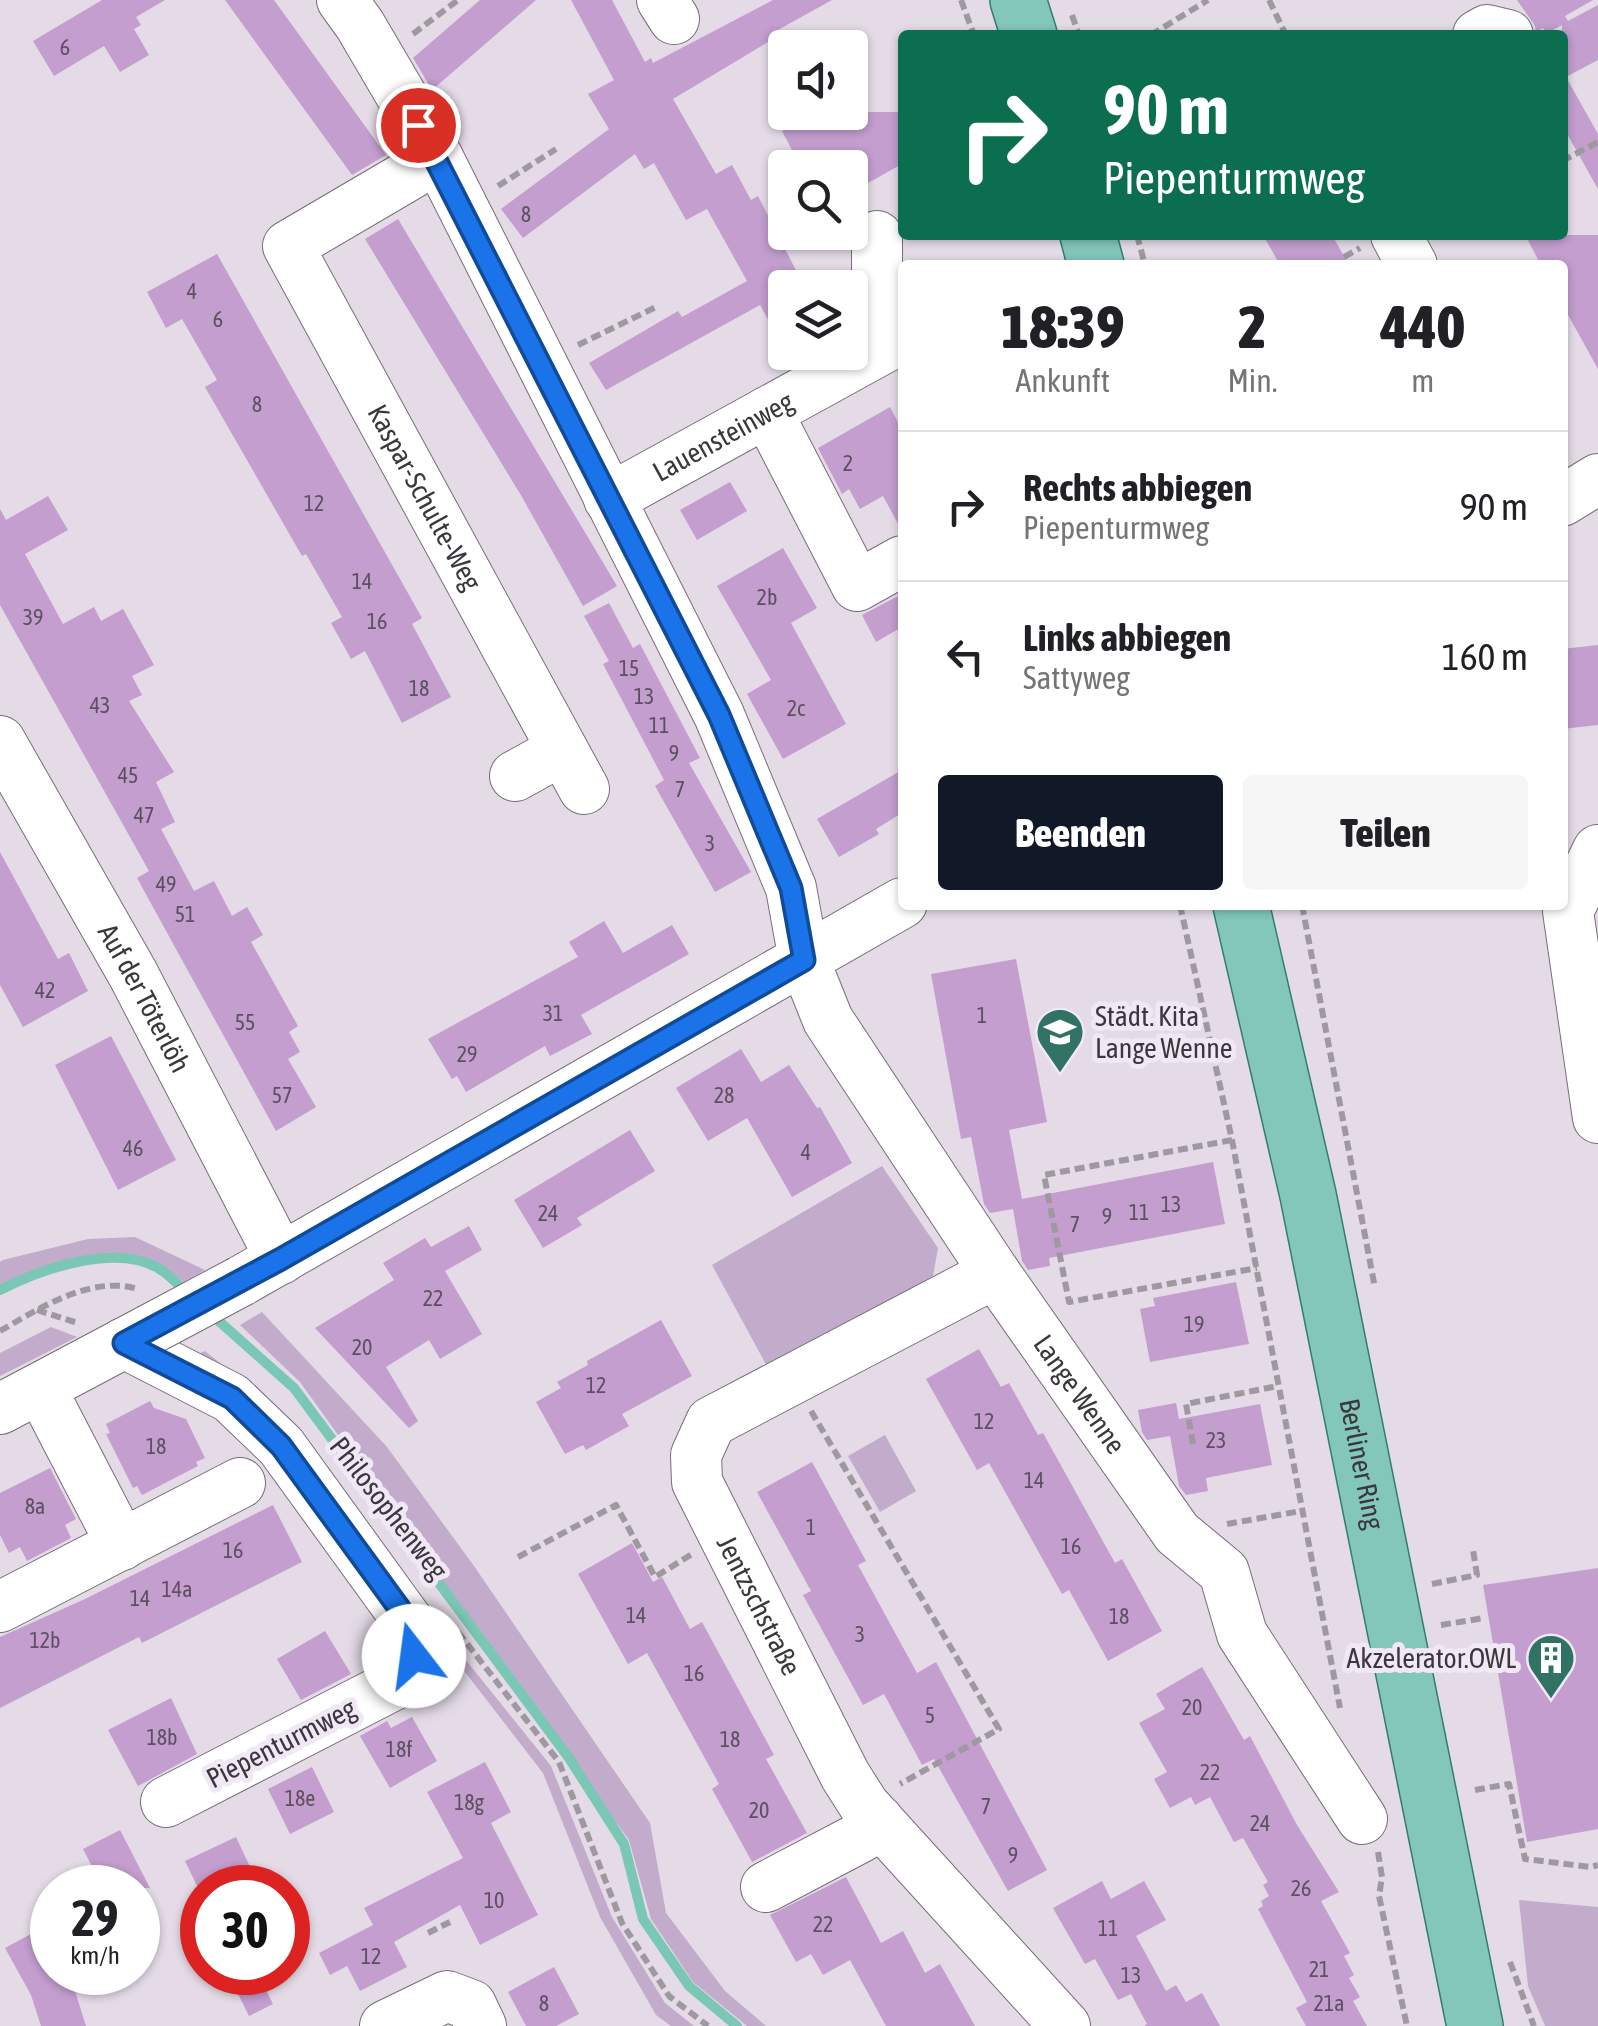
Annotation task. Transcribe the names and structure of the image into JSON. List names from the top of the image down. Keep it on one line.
{"streets":{"main road":["Berliner Ring"],"street":["Lauensteinweg","Kaspar-Schulte-Weg","Auf der Töterlöh","Lange Wenne","Jentzschstraße","Piepenturmweg"]},"crossings":[["Lauensteinweg","Lange Wenne"],["Kaspar-Schulte-Weg","Lange Wenne"],["Lange Wenne","Jentzschstraße"]],"places":{"school or university":["Städt. Kita Lange Wenne"],"building":["Akzelerator.OWL"]},"house_numbers":["6","8","4","6","8","2","12","14","2b","39","16","15","18","13","43","2c","11","9","45","7","47","3","49","51","42","31","1","55","29","57","28","46","4","13","11","24","9","7","22","19","20","12","12","23","18","14","8a","1","16","16","14a","14","14","18","3","12b","16","20","5","18b","18","18f","22","18e","18g","7","20","24","9","26","10","22","11","12","21","13","8","21a"],"page":{"turn":["90 m","Piepenturmweg"],"eta":["18:39","Ankunft","2","Min.","440","m"],"list":[{"name":"Rechts abbiegen","note":"Piepenturmweg","value":"90 m"},{"name":"Links abbiegen","note":"Sattyweg","value":"160 m"}],"buttons":["Beenden","Teilen"],"speed":"29 km/h","limit":"30"}}
